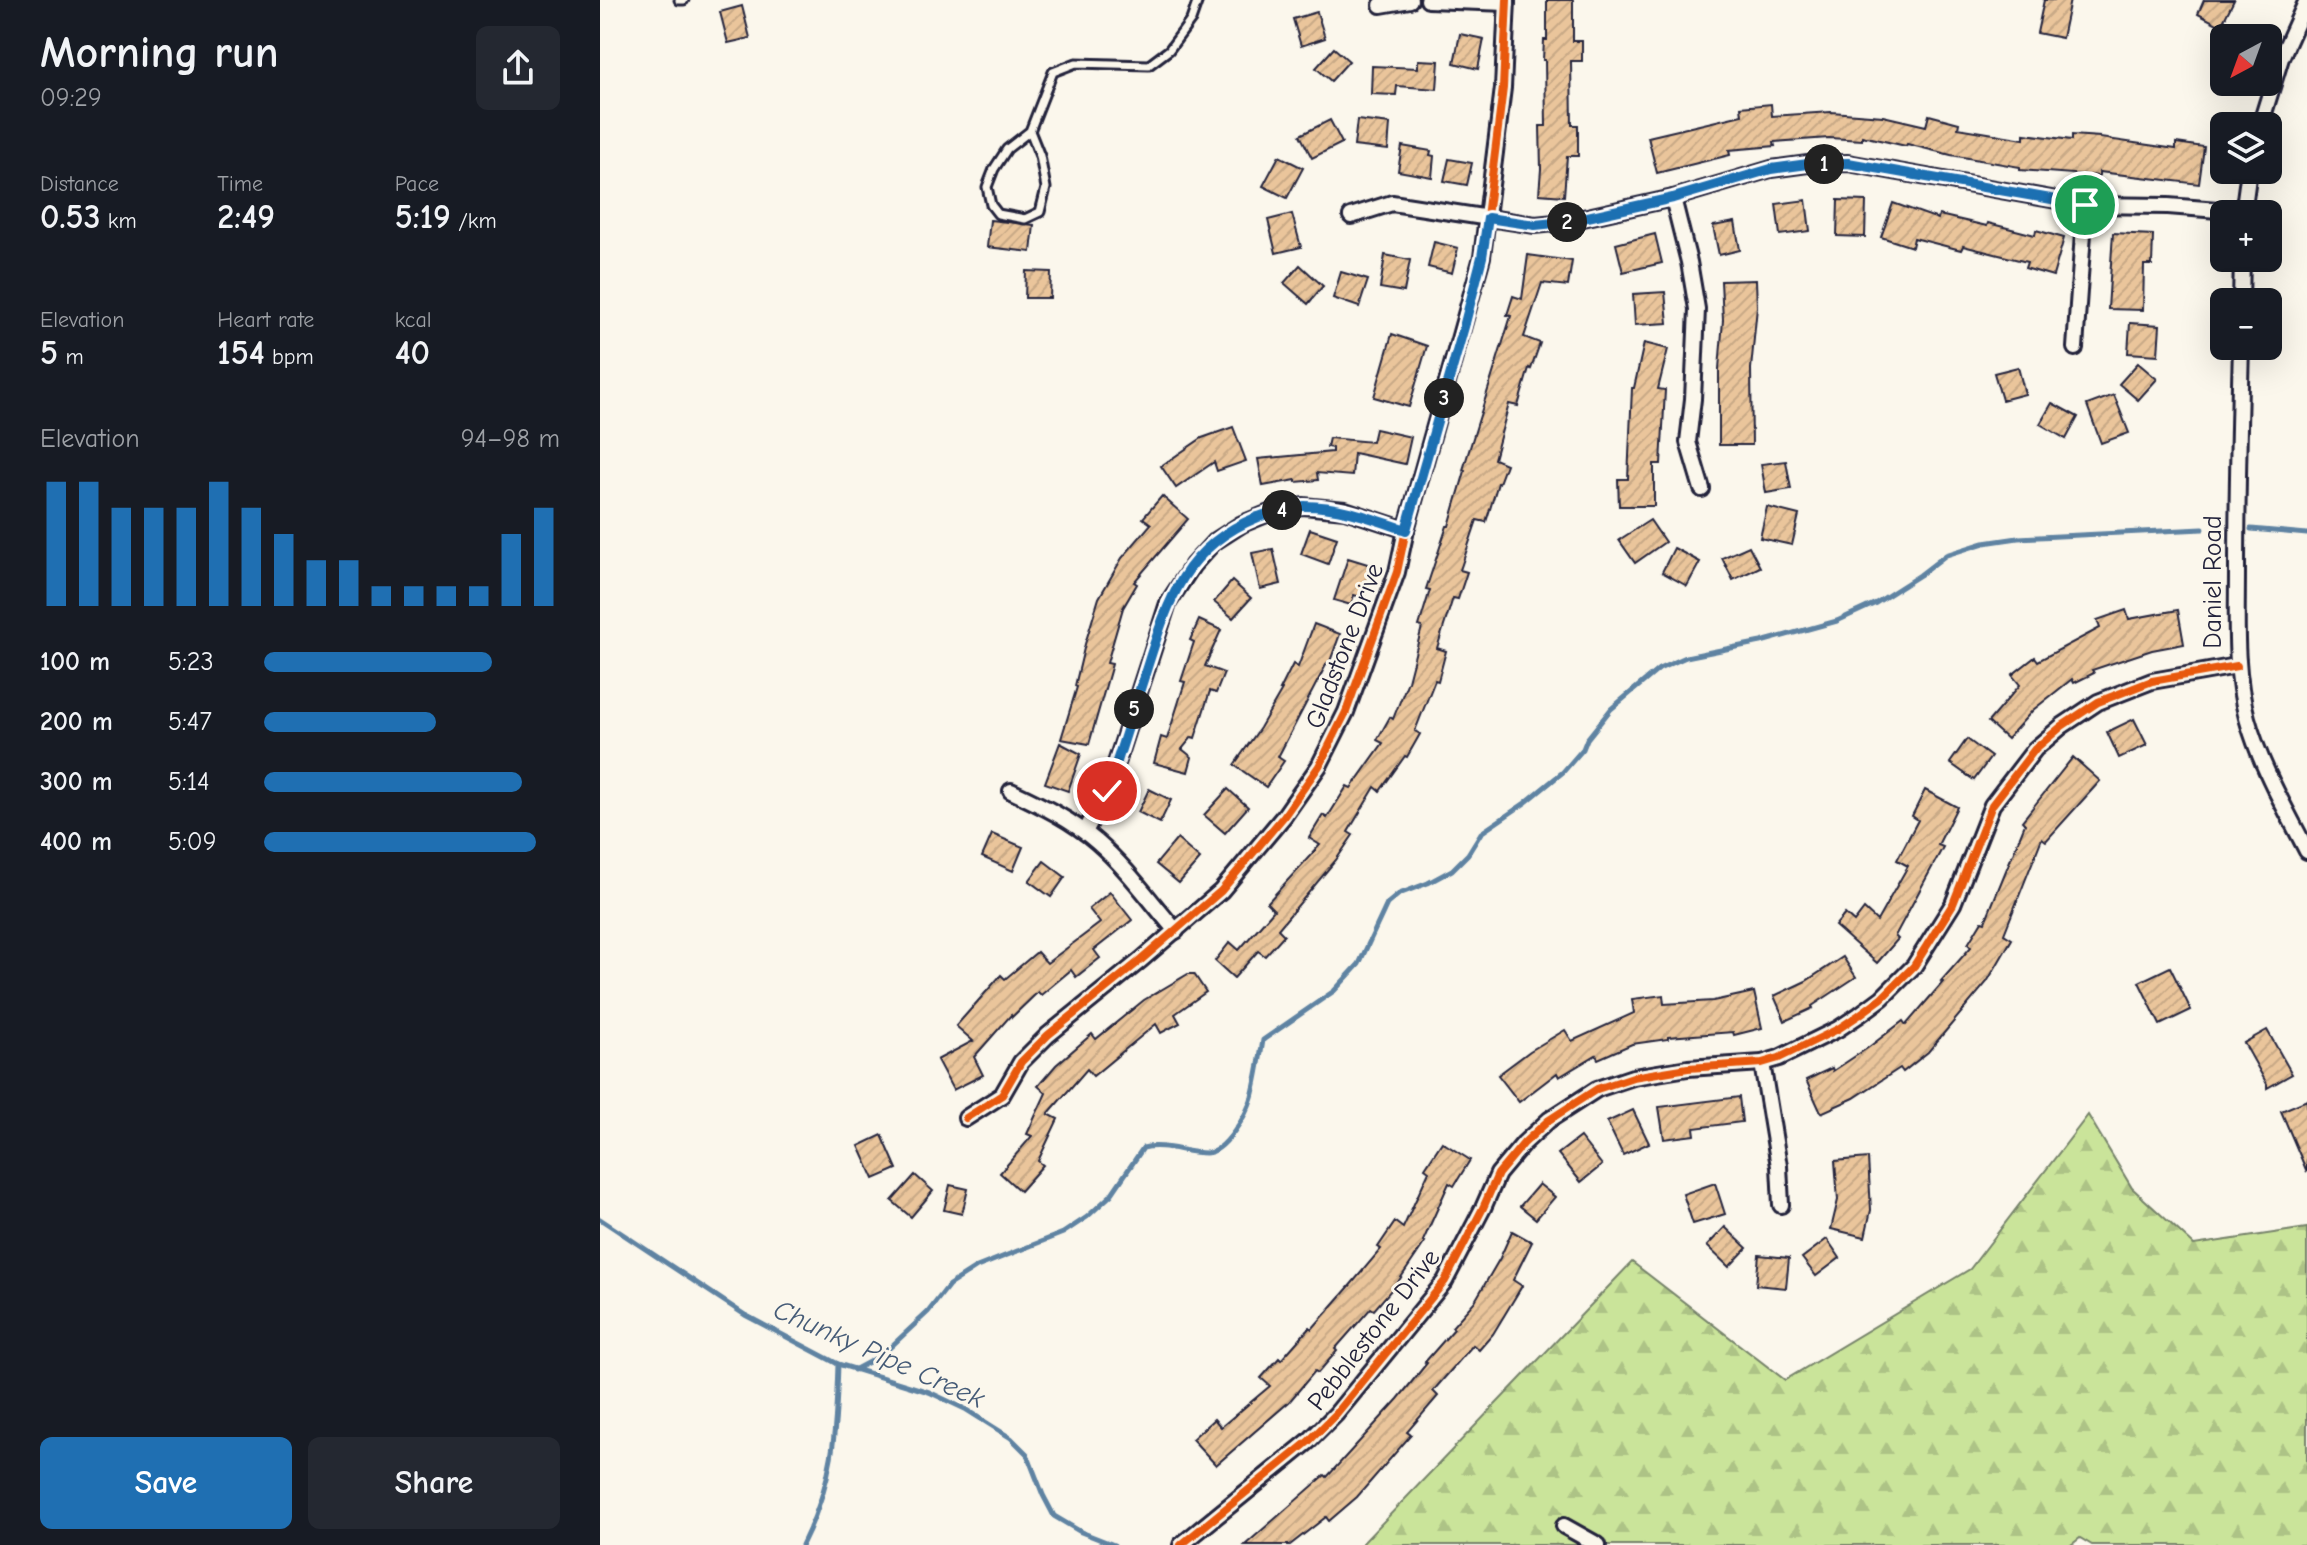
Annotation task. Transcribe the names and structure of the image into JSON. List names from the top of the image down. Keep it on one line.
{"streets":{"street":["Daniel Road","Gladstone Drive","Pebblestone Drive"]},"crossings":[["Daniel Road","Pebblestone Drive"]],"water":["Chunky Pipe Creek"],"north":"bottom left","page":{"heading":["Morning run","09:29"],"map_buttons":["+","−"],"stats":[["Distance","0.53 km"],["Time","2:49"],["Pace","5:19 /km"],["Elevation","5 m"],["Heart rate","154 bpm"],["kcal","40"]],"pins":["1","2","3","4","5"],"chart":["Elevation","94–98 m"],"list":[{"name":"100 m","note":"5:23"},{"name":"200 m","note":"5:47"},{"name":"300 m","note":"5:14"},{"name":"400 m","note":"5:09"}],"buttons":["Save","Share"]}}
